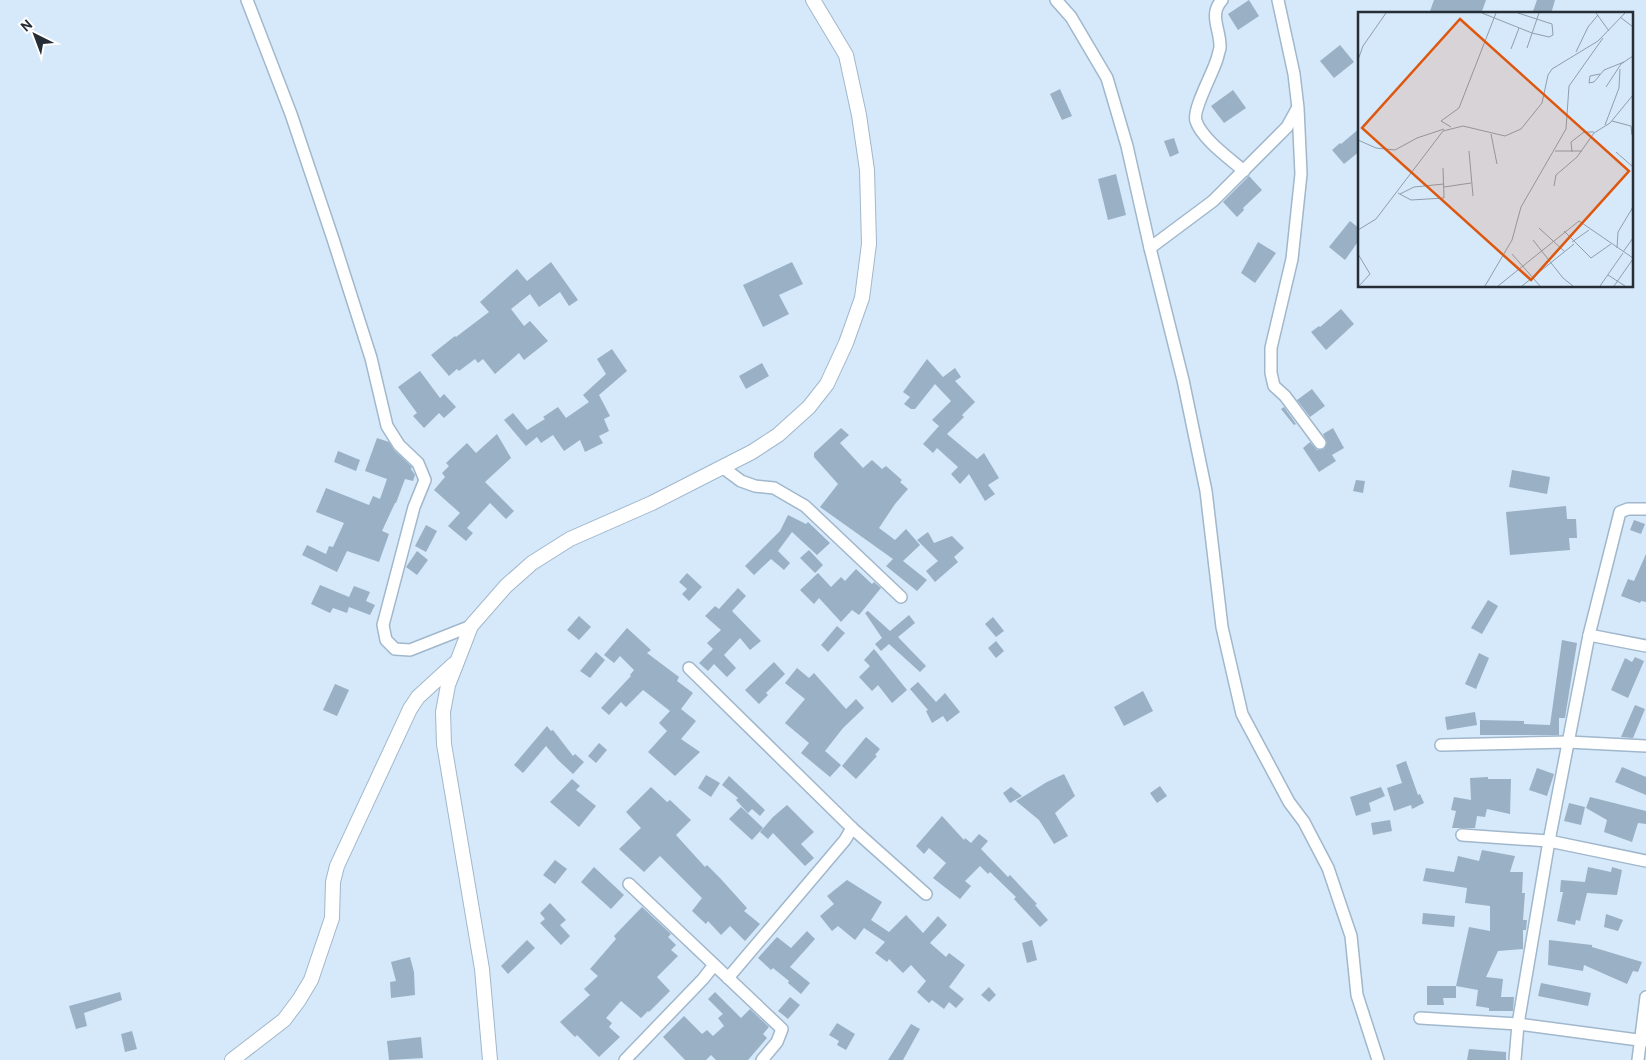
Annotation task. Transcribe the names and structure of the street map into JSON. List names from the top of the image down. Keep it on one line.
{"north":"top left"}
